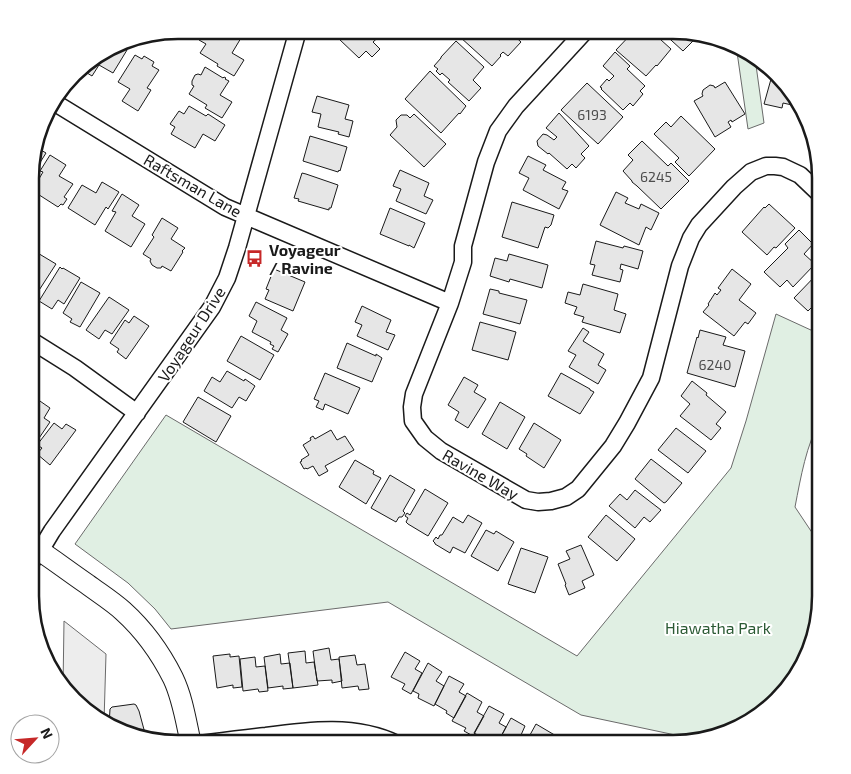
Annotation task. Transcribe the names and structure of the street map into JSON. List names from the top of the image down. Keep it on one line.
{"streets":{"street":["Raftsman Lane","Voyageur Drive","Ravine Way"]},"crossings":[["Raftsman Lane","Voyageur Drive"],["Raftsman Lane","Ravine Way"]],"parks":["Hiawatha Park"],"places":{"bus stop":["Voyageur / Ravine"]},"house_numbers":["6193","6245","6240"],"north":"top right"}
